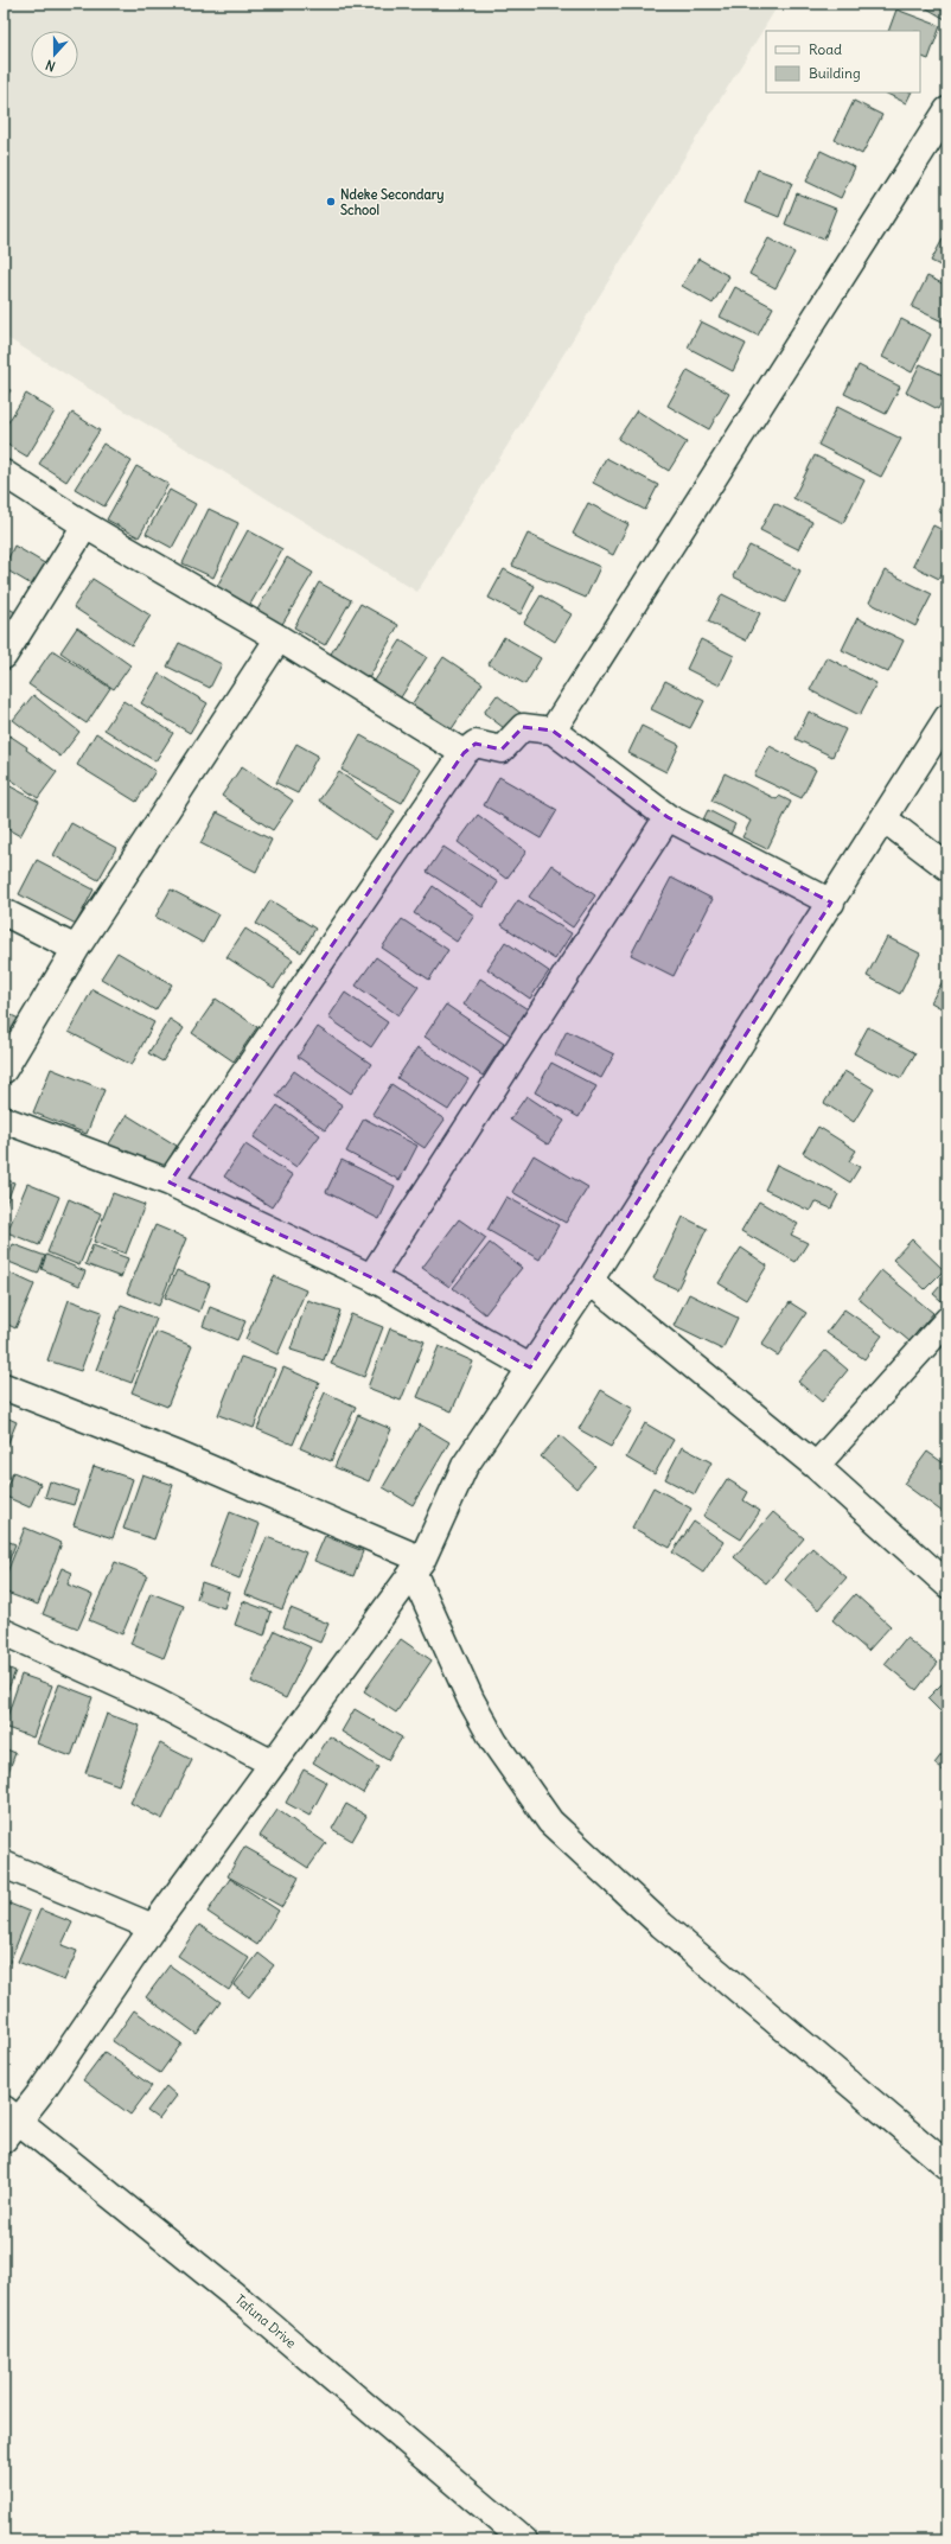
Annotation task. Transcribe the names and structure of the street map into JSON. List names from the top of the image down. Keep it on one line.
{"streets":{"street":["Tafuna Drive"]},"places":["Ndeke Secondary School"],"legend":["Road","Building"],"north":"bottom"}
